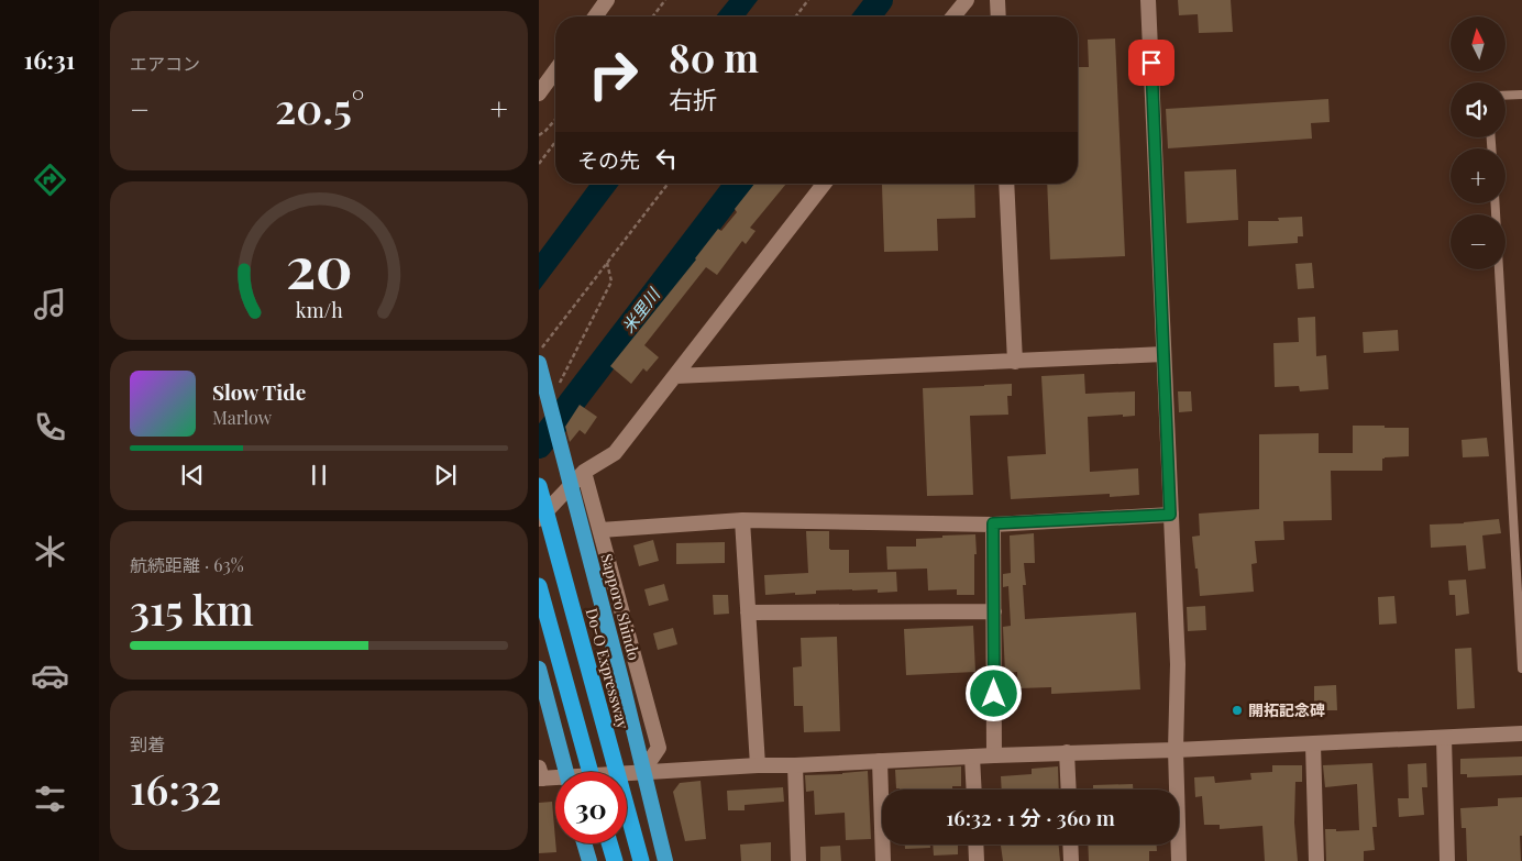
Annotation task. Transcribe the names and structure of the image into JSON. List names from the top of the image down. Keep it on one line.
{"streets":{"highway":["Sapporo Shindo","Do-O Expressway"]},"water":["米里川"],"places":["開拓記念碑"],"north":"top","page":{"tabs":"16:31","tile":["エアコン",["航続距離 · 63%","315 km"],["到着","16:32"]],"map_buttons":["+","−"],"turn":["80 m","右折"],"heat":["−","20.5°","+"],"then":"その先","song":["Slow Tide","Marlow"],"limit":"30","trip":"16:32 · 1 分 · 360 m","gauge":["20","km/h"]}}
